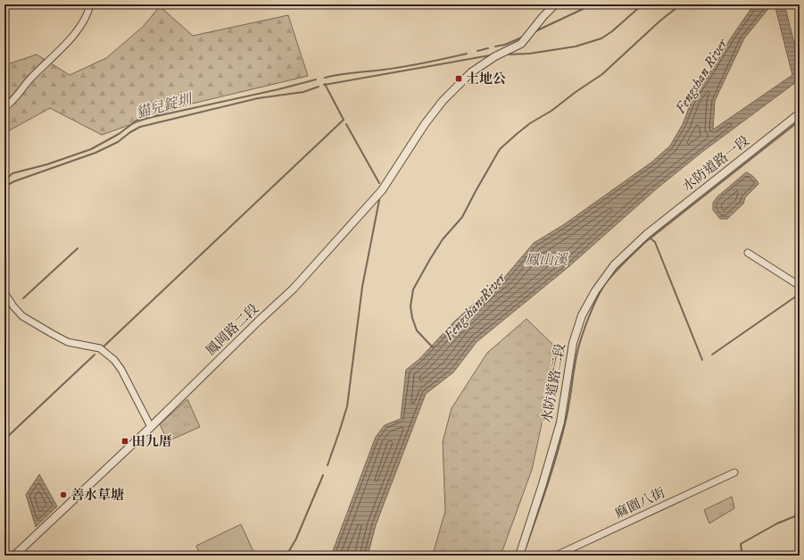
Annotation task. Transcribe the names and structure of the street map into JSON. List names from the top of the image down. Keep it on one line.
{"streets":{"street":["水防道路一段","鳳岡路二段","水防道路二段","麻園八街"]},"crossings":[["水防道路一段","水防道路二段"]],"water":["Fengshan River","貓兒錠圳","鳳山溪"],"places":{"transit":["土地公","田九厝"],"other":["善水草塘"]}}
